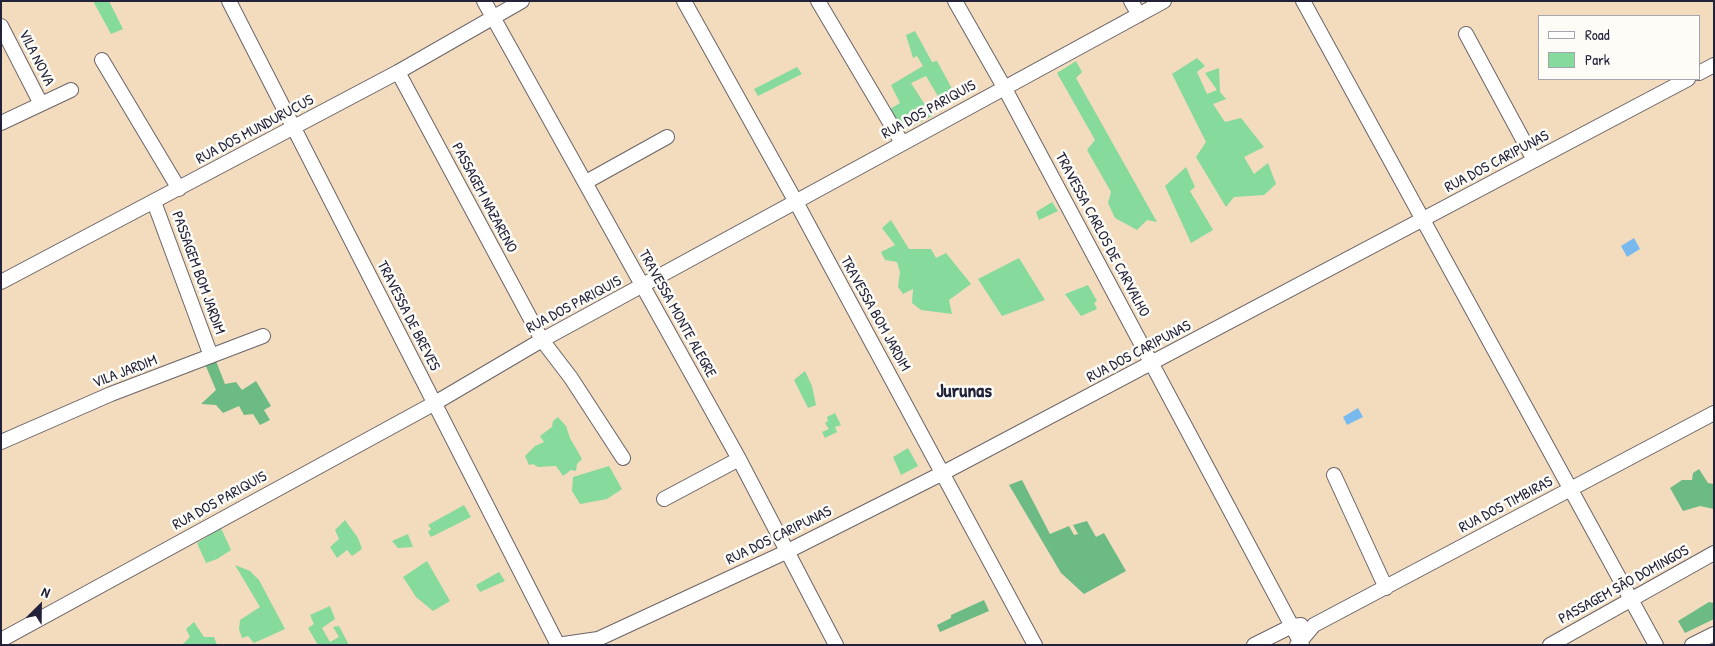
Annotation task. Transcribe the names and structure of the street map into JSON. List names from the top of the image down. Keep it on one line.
{"streets":{"street":["VILA NOVA","RUA DOS PARIQUIS","RUA DOS MUNDURUCUS","RUA DOS CARIPUNAS","PASSAGEM NAZARENO","TRAVESSA CARLOS DE CARVALHO","PASSAGEM BOM JARDIM","TRAVESSA MONTE ALEGRE","TRAVESSA BOM JARDIM","TRAVESSA DE BREVES","VILA JARDIM","RUA DOS TIMBIRAS","PASSAGEM SÃO DOMINGOS"]},"crossings":[["RUA DOS PARIQUIS","PASSAGEM NAZARENO"],["RUA DOS PARIQUIS","TRAVESSA CARLOS DE CARVALHO"],["RUA DOS PARIQUIS","TRAVESSA MONTE ALEGRE"],["RUA DOS PARIQUIS","TRAVESSA BOM JARDIM"],["RUA DOS PARIQUIS","TRAVESSA DE BREVES"],["RUA DOS MUNDURUCUS","PASSAGEM NAZARENO"],["RUA DOS MUNDURUCUS","PASSAGEM BOM JARDIM"],["RUA DOS MUNDURUCUS","TRAVESSA MONTE ALEGRE"],["RUA DOS MUNDURUCUS","TRAVESSA DE BREVES"],["RUA DOS CARIPUNAS","TRAVESSA CARLOS DE CARVALHO"],["RUA DOS CARIPUNAS","TRAVESSA MONTE ALEGRE"],["RUA DOS CARIPUNAS","TRAVESSA BOM JARDIM"],["RUA DOS CARIPUNAS","TRAVESSA DE BREVES"],["TRAVESSA CARLOS DE CARVALHO","RUA DOS TIMBIRAS"],["PASSAGEM BOM JARDIM","VILA JARDIM"]],"districts":["Jurunas"],"legend":["Road","Park"],"north":"top right"}
